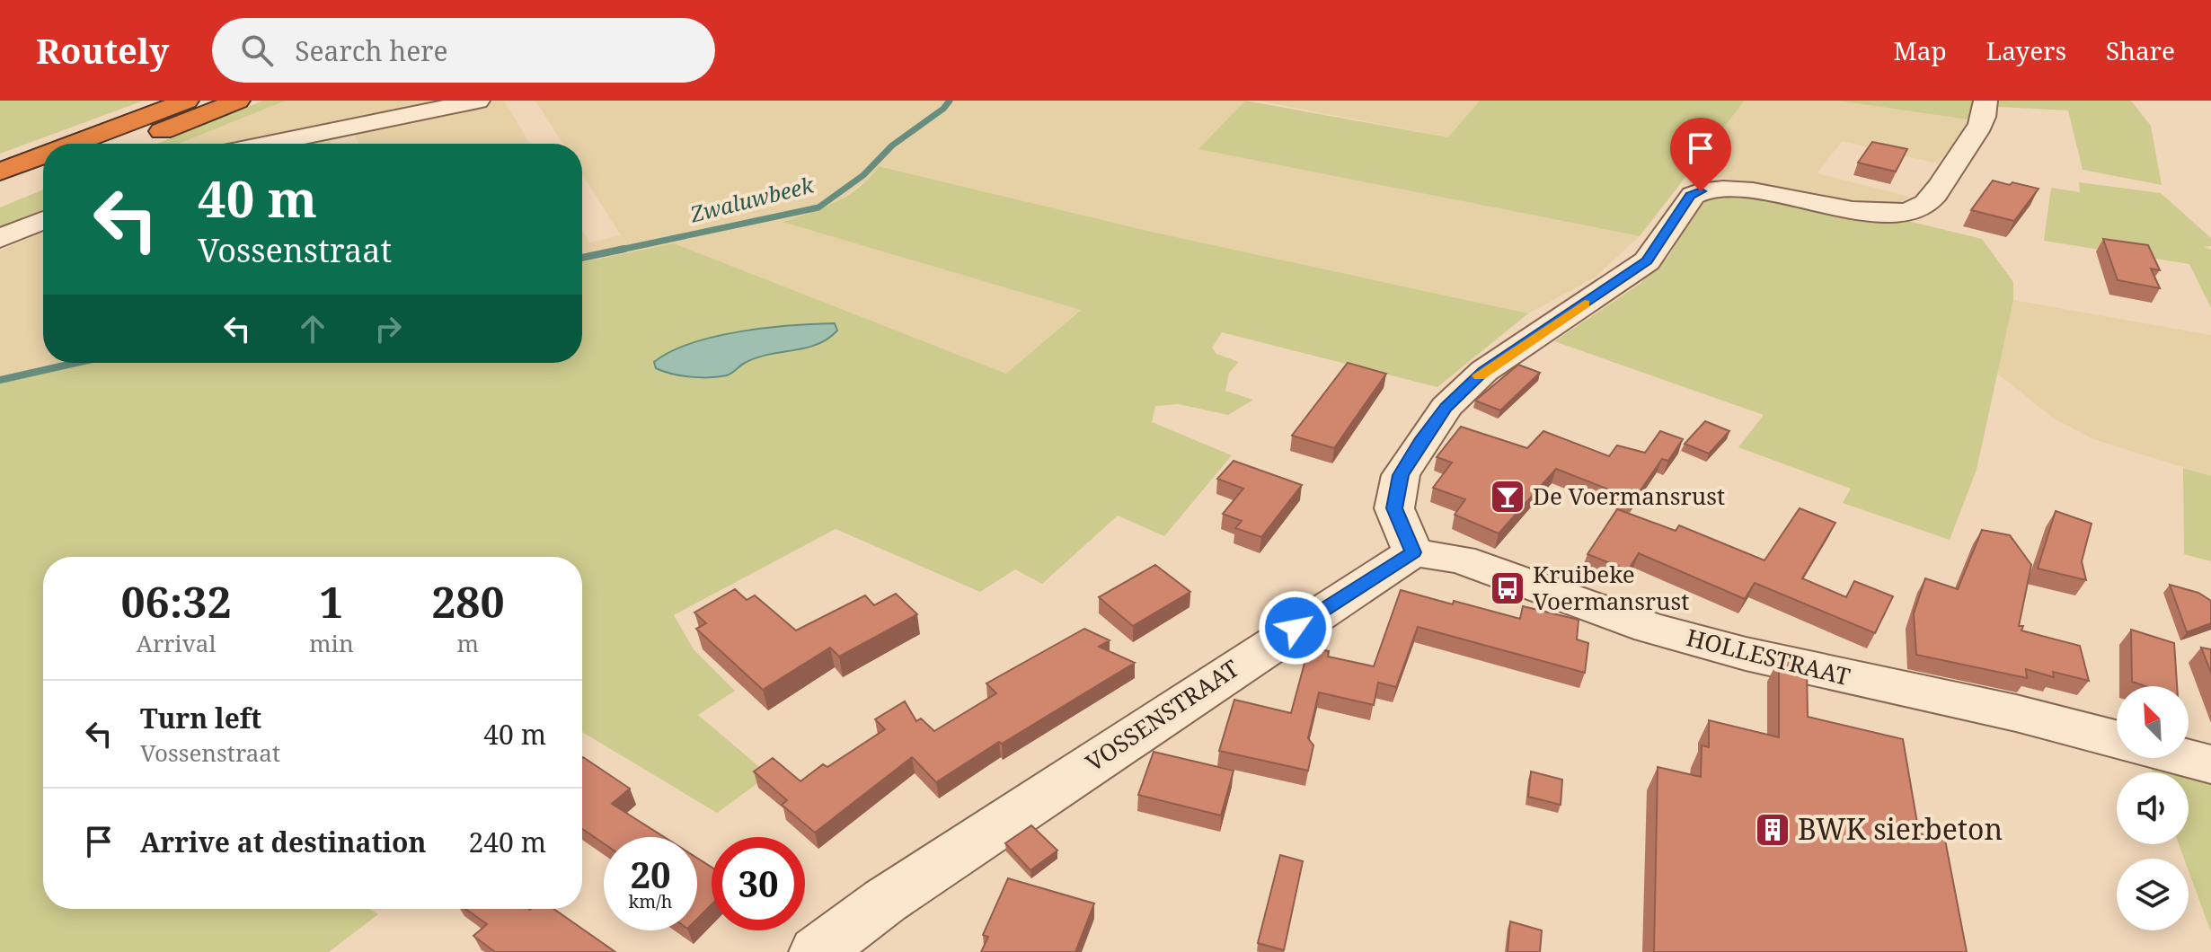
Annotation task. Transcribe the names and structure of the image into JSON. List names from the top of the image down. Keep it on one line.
{"streets":{"street":["HOLLESTRAAT","VOSSENSTRAAT"]},"crossings":[["HOLLESTRAAT","VOSSENSTRAAT"]],"water":["Zwaluwbeek"],"places":{"bar":["De Voermansrust"],"bus stop":["Kruibeke Voermansrust"],"building":["BWK sierbeton"]},"north":"top left","page":{"header":"Routely","search":"Search here","nav":["Map","Layers","Share"],"turn":["40 m","Vossenstraat"],"eta":["06:32","Arrival","1","min","280","m"],"list":[{"name":"Turn left","note":"Vossenstraat","value":"40 m"},{"name":"Arrive at destination","value":"240 m"}],"speed":"20 km/h","limit":"30"}}
